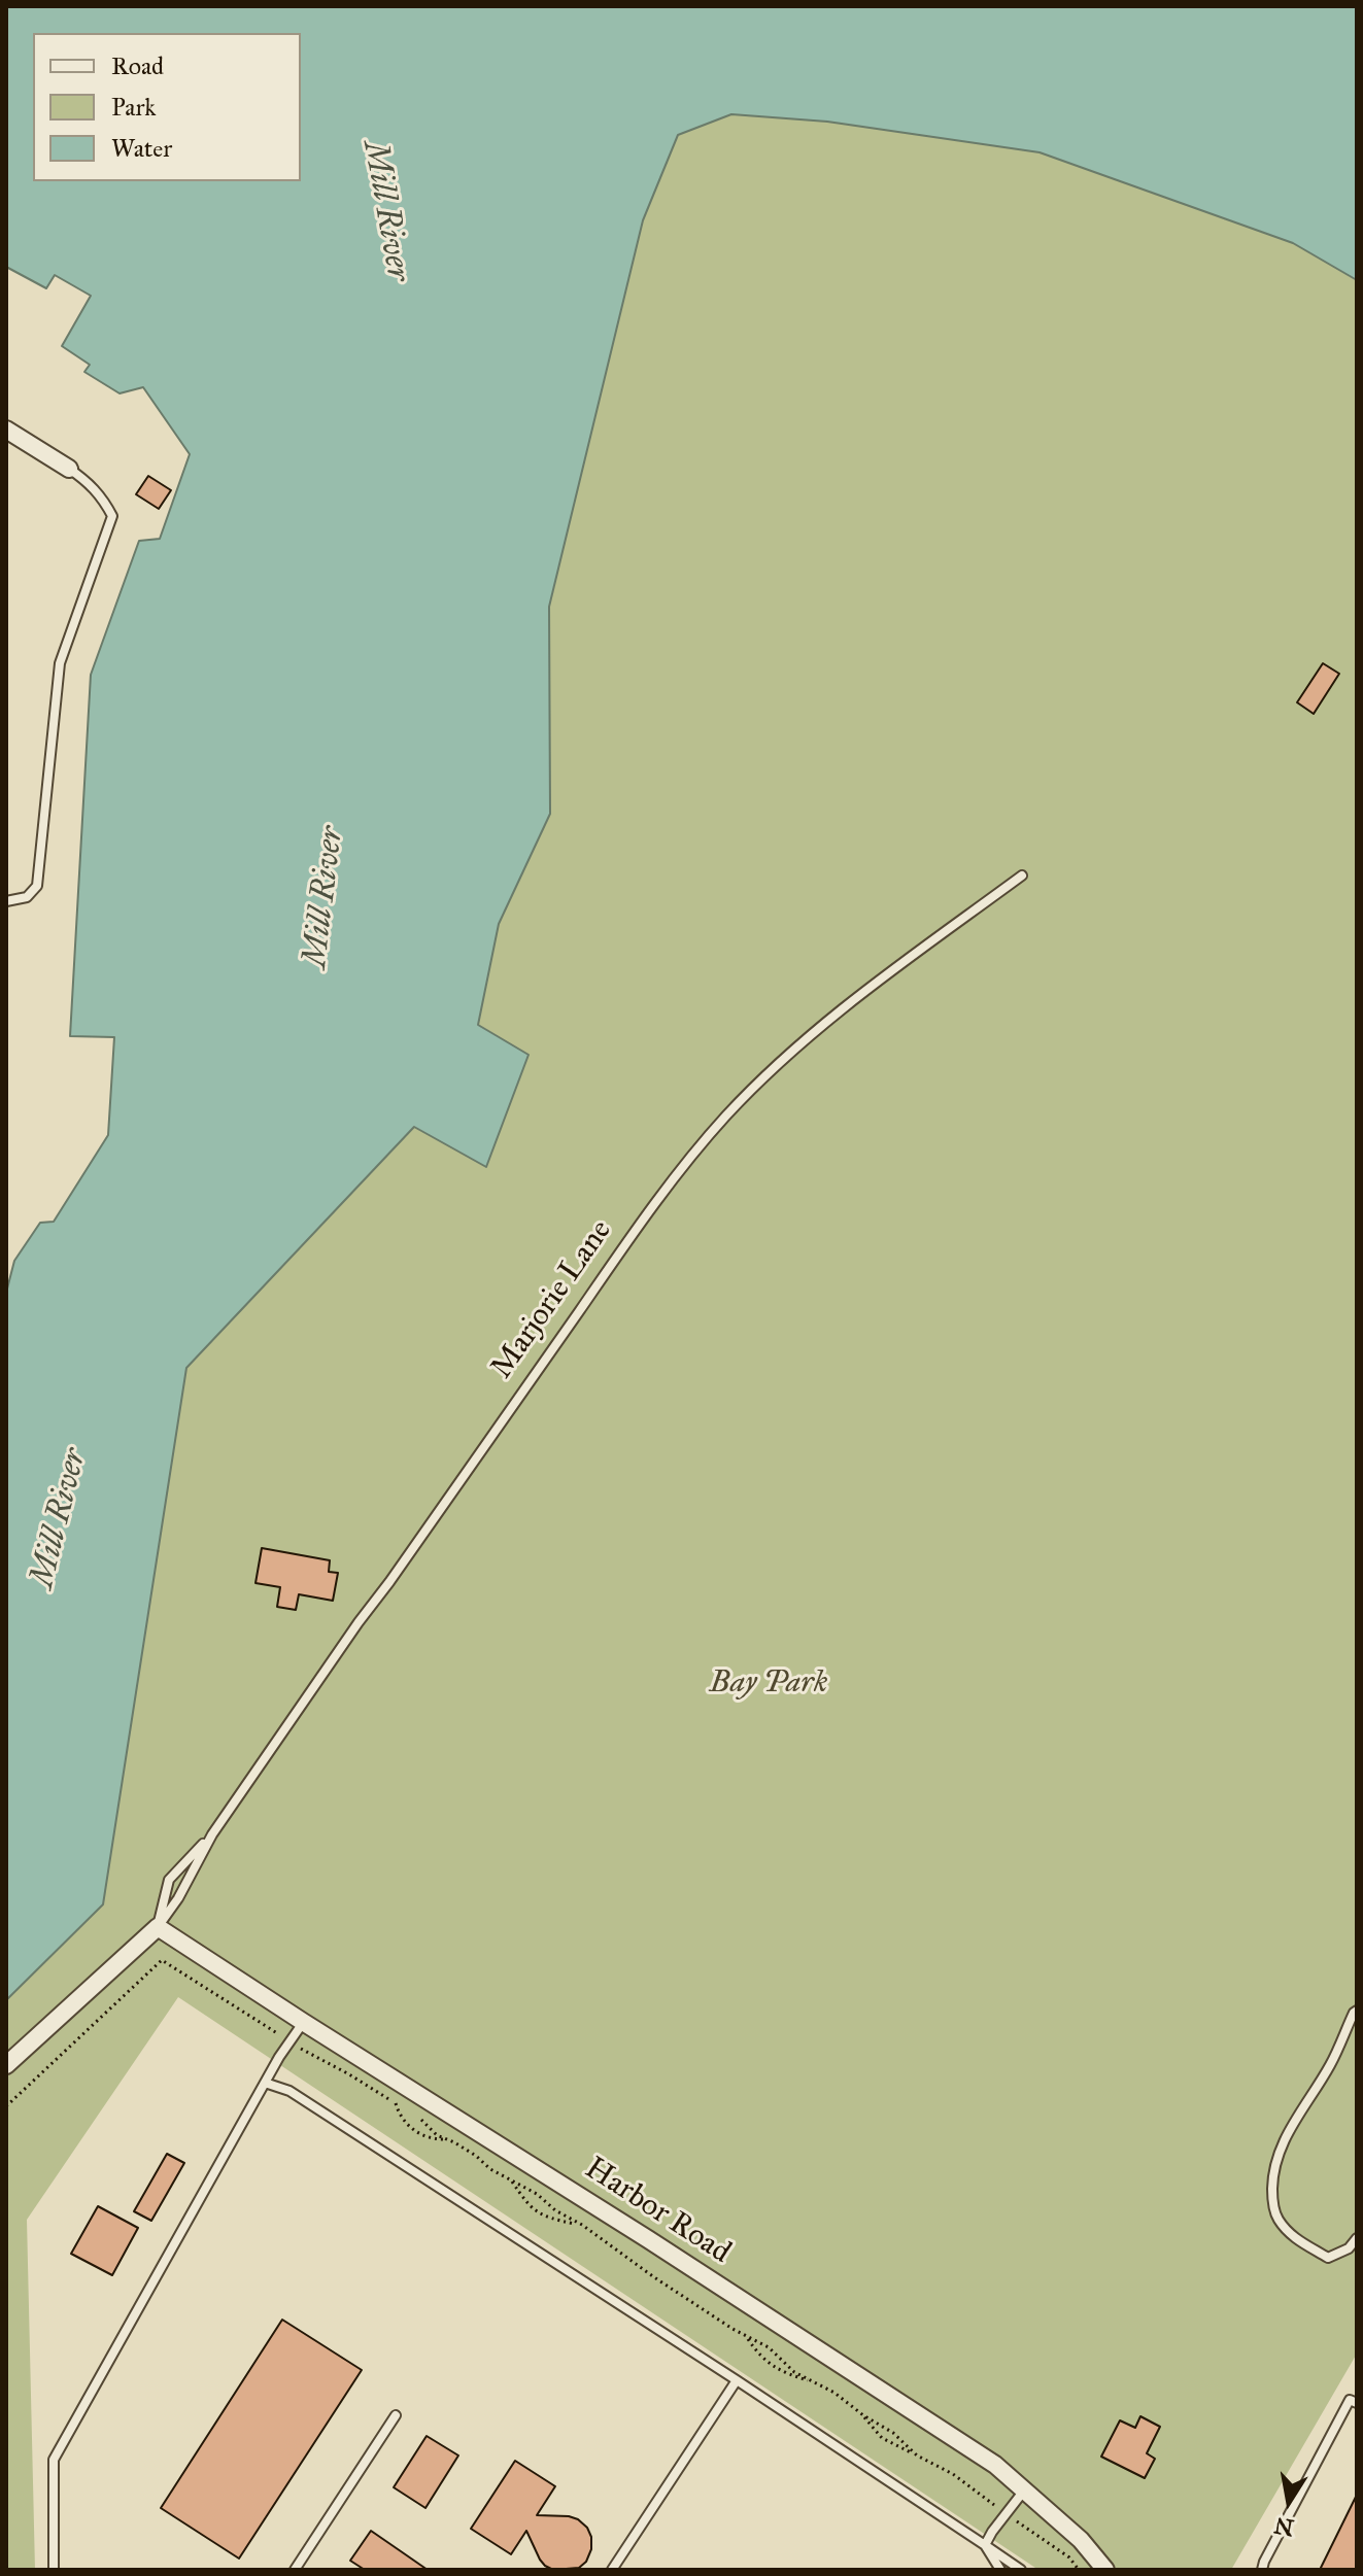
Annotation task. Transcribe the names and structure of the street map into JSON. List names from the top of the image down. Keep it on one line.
{"streets":{"street":["Marjorie Lane","Harbor Road"]},"crossings":[["Marjorie Lane","Harbor Road"]],"water":["Mill River"],"parks":["Bay Park"],"legend":["Road","Park","Water"],"north":"bottom"}
